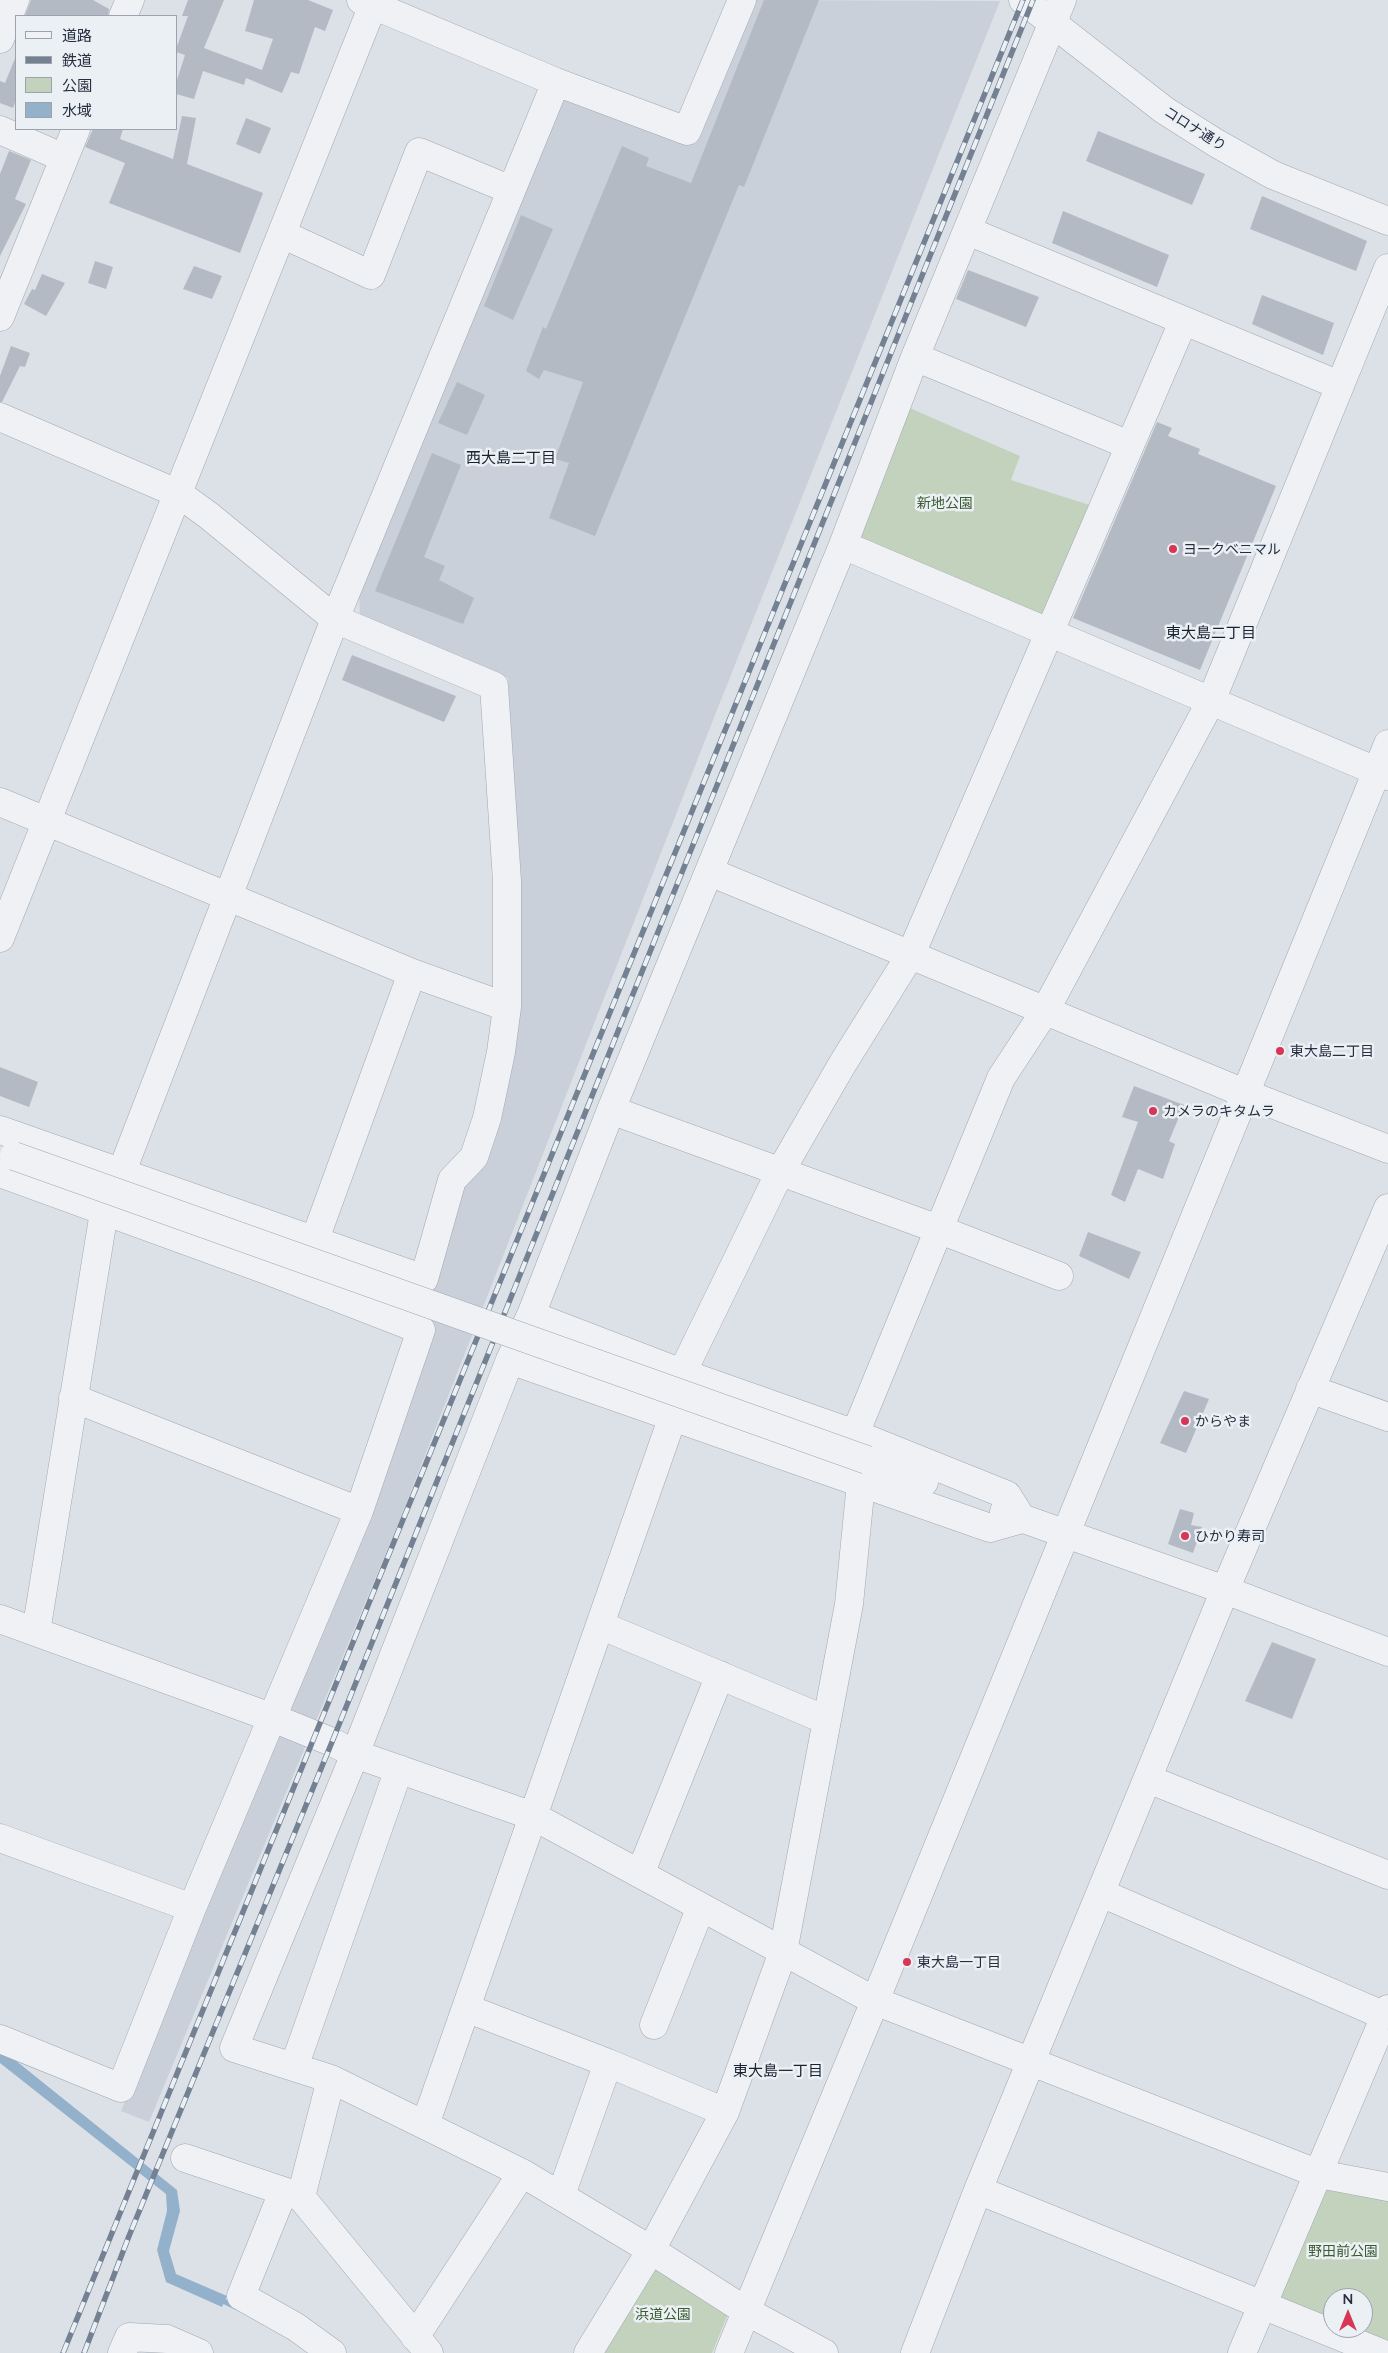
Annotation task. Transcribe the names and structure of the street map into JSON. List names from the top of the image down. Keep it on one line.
{"streets":{"street":["コロナ通り"]},"districts":["西大島二丁目","東大島二丁目","東大島一丁目"],"parks":["新地公園","野田前公園","浜道公園"],"places":["ヨークベニマル","東大島二丁目","カメラのキタムラ","からやま","ひかり寿司","東大島一丁目"],"legend":["道路","鉄道","公園","水域"],"north":"top"}
